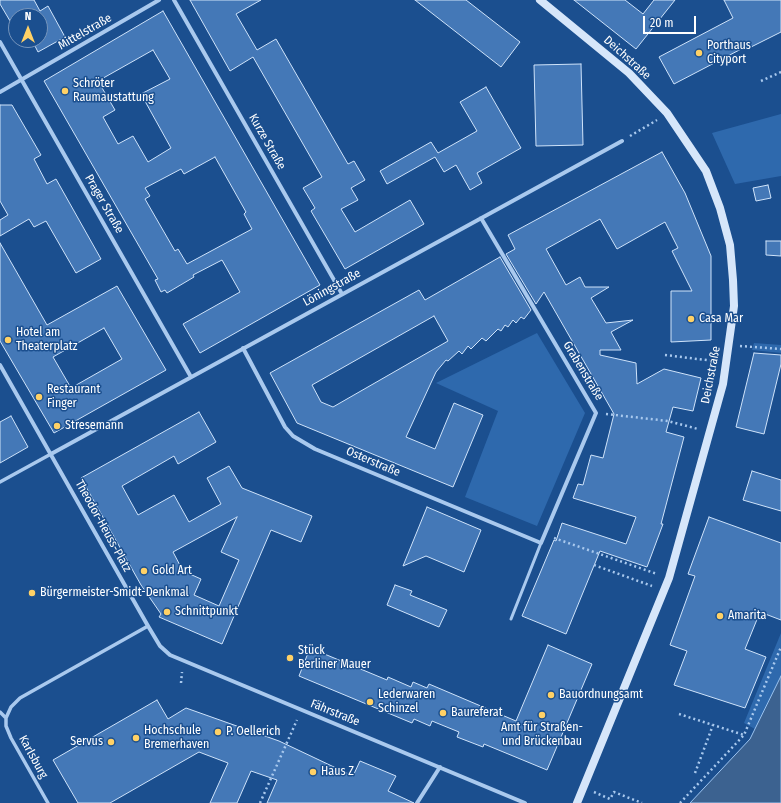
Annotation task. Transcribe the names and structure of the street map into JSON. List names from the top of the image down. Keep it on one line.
{"streets":{"main road":["Deichstraße"],"street":["Mittelstraße","Kurze Straße","Prager Straße","Löningstraße","Grabenstraße","Osterstraße","Theodor-Heuss-Platz","Fährstraße","Karlsburg"]},"crossings":[["Mittelstraße","Prager Straße"],["Kurze Straße","Löningstraße"],["Prager Straße","Löningstraße"],["Löningstraße","Grabenstraße"],["Löningstraße","Osterstraße"],["Löningstraße","Theodor-Heuss-Platz"],["Grabenstraße","Osterstraße"],["Theodor-Heuss-Platz","Fährstraße"]],"places":["Porthaus Cityport","Schröter Raumaustattung","Casa Mar","Hotel am Theaterplatz","Restaurant Finger","Stresemann","Gold Art","Bürgermeister-Smidt-Denkmal","Schnittpunkt","Amarita","Stück Berliner Mauer","Bauordnungsamt","Lederwaren Schinzel","Baureferat","Amt für Straßen- und Brückenbau","P. Oellerich","Hochschule Bremerhaven","Servus","Haus Z"],"scale_bar":"20 m","north":"top"}
